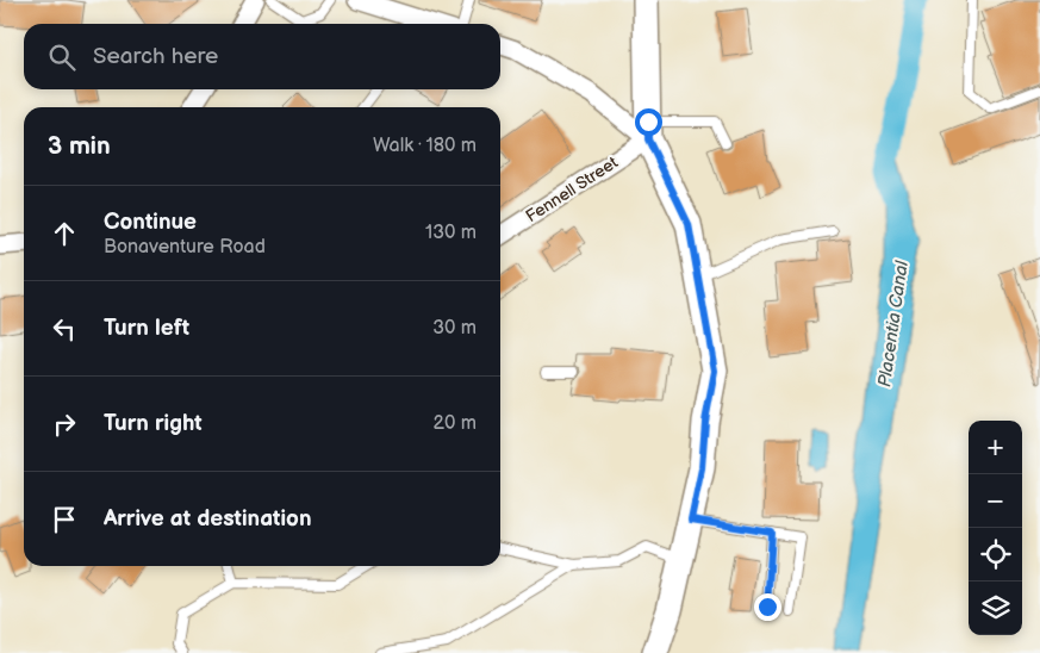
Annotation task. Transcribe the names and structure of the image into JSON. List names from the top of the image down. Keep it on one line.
{"streets":{"street":["Fennell Street"]},"water":["Placentia Canal"],"page":{"search":"Search here","heading":["3 min","Walk · 180 m"],"list":[["Continue","Bonaventure Road","130 m"],["Turn left","30 m"],["Turn right","20 m"],"Arrive at destination"],"map_buttons":["+","−"]}}
